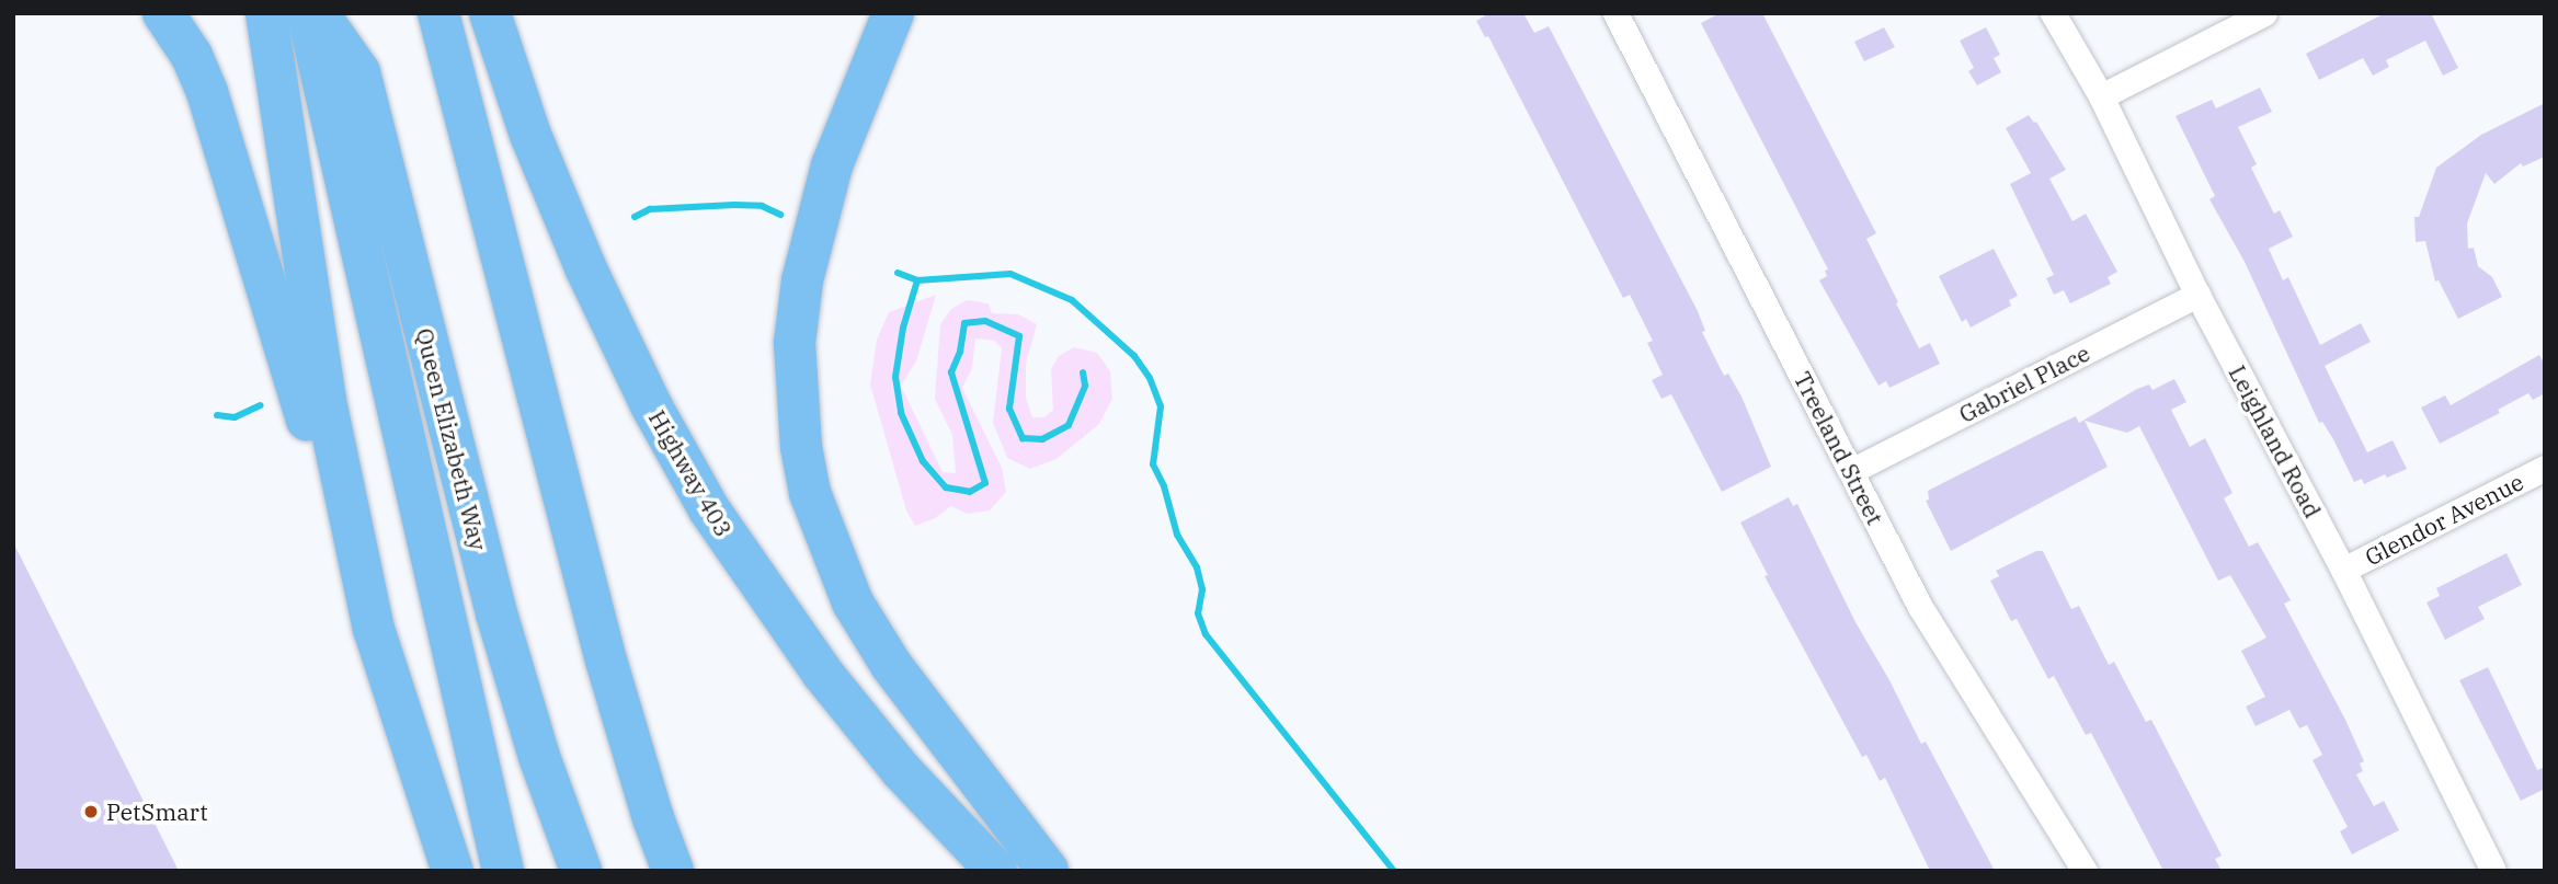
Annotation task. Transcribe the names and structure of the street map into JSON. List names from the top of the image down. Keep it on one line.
{"streets":{"highway":["Queen Elizabeth Way","Highway 403"],"street":["Gabriel Place","Leighland Road","Treeland Street","Glendor Avenue"]},"crossings":[["Gabriel Place","Leighland Road"],["Gabriel Place","Treeland Street"],["Leighland Road","Glendor Avenue"]],"places":["PetSmart"]}
